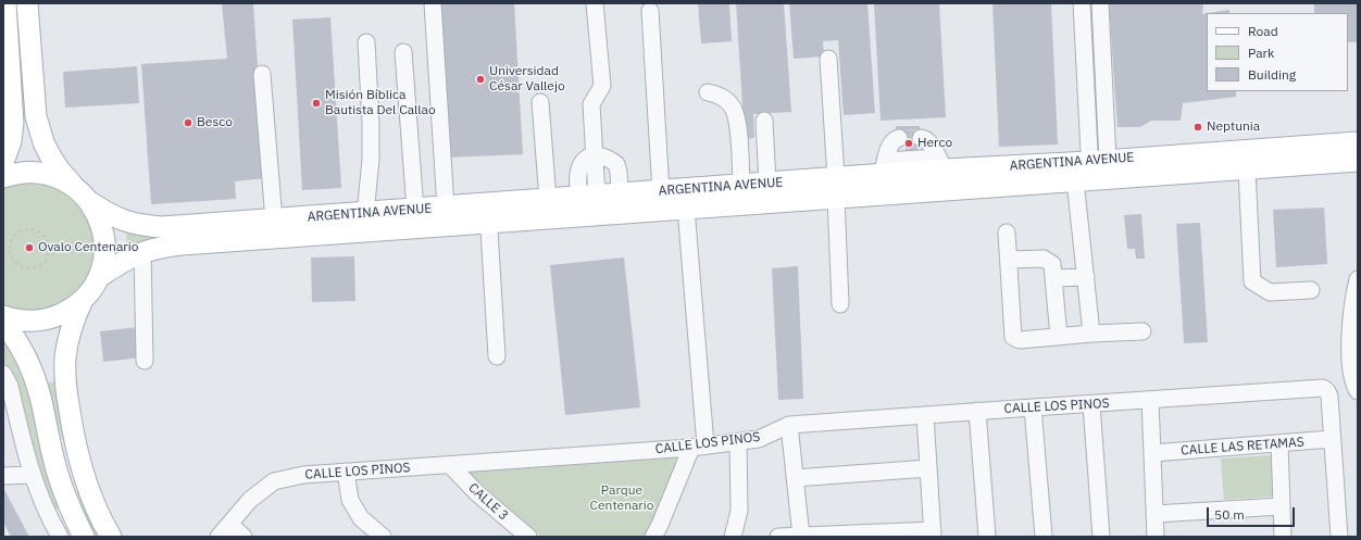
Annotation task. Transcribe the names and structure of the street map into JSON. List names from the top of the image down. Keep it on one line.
{"streets":{"main road":["ARGENTINA AVENUE"],"street":["CALLE LOS PINOS","CALLE LAS RETAMAS","CALLE 3"]},"crossings":[["CALLE LOS PINOS","CALLE LAS RETAMAS"],["CALLE LOS PINOS","CALLE 3"]],"parks":["Parque Centenario"],"places":["Universidad César Vallejo","Misión Bíblica Bautista Del Callao","Besco","Neptunia","Herco","Ovalo Centenario"],"legend":["Road","Park","Building"],"scale_bar":"50 m"}
